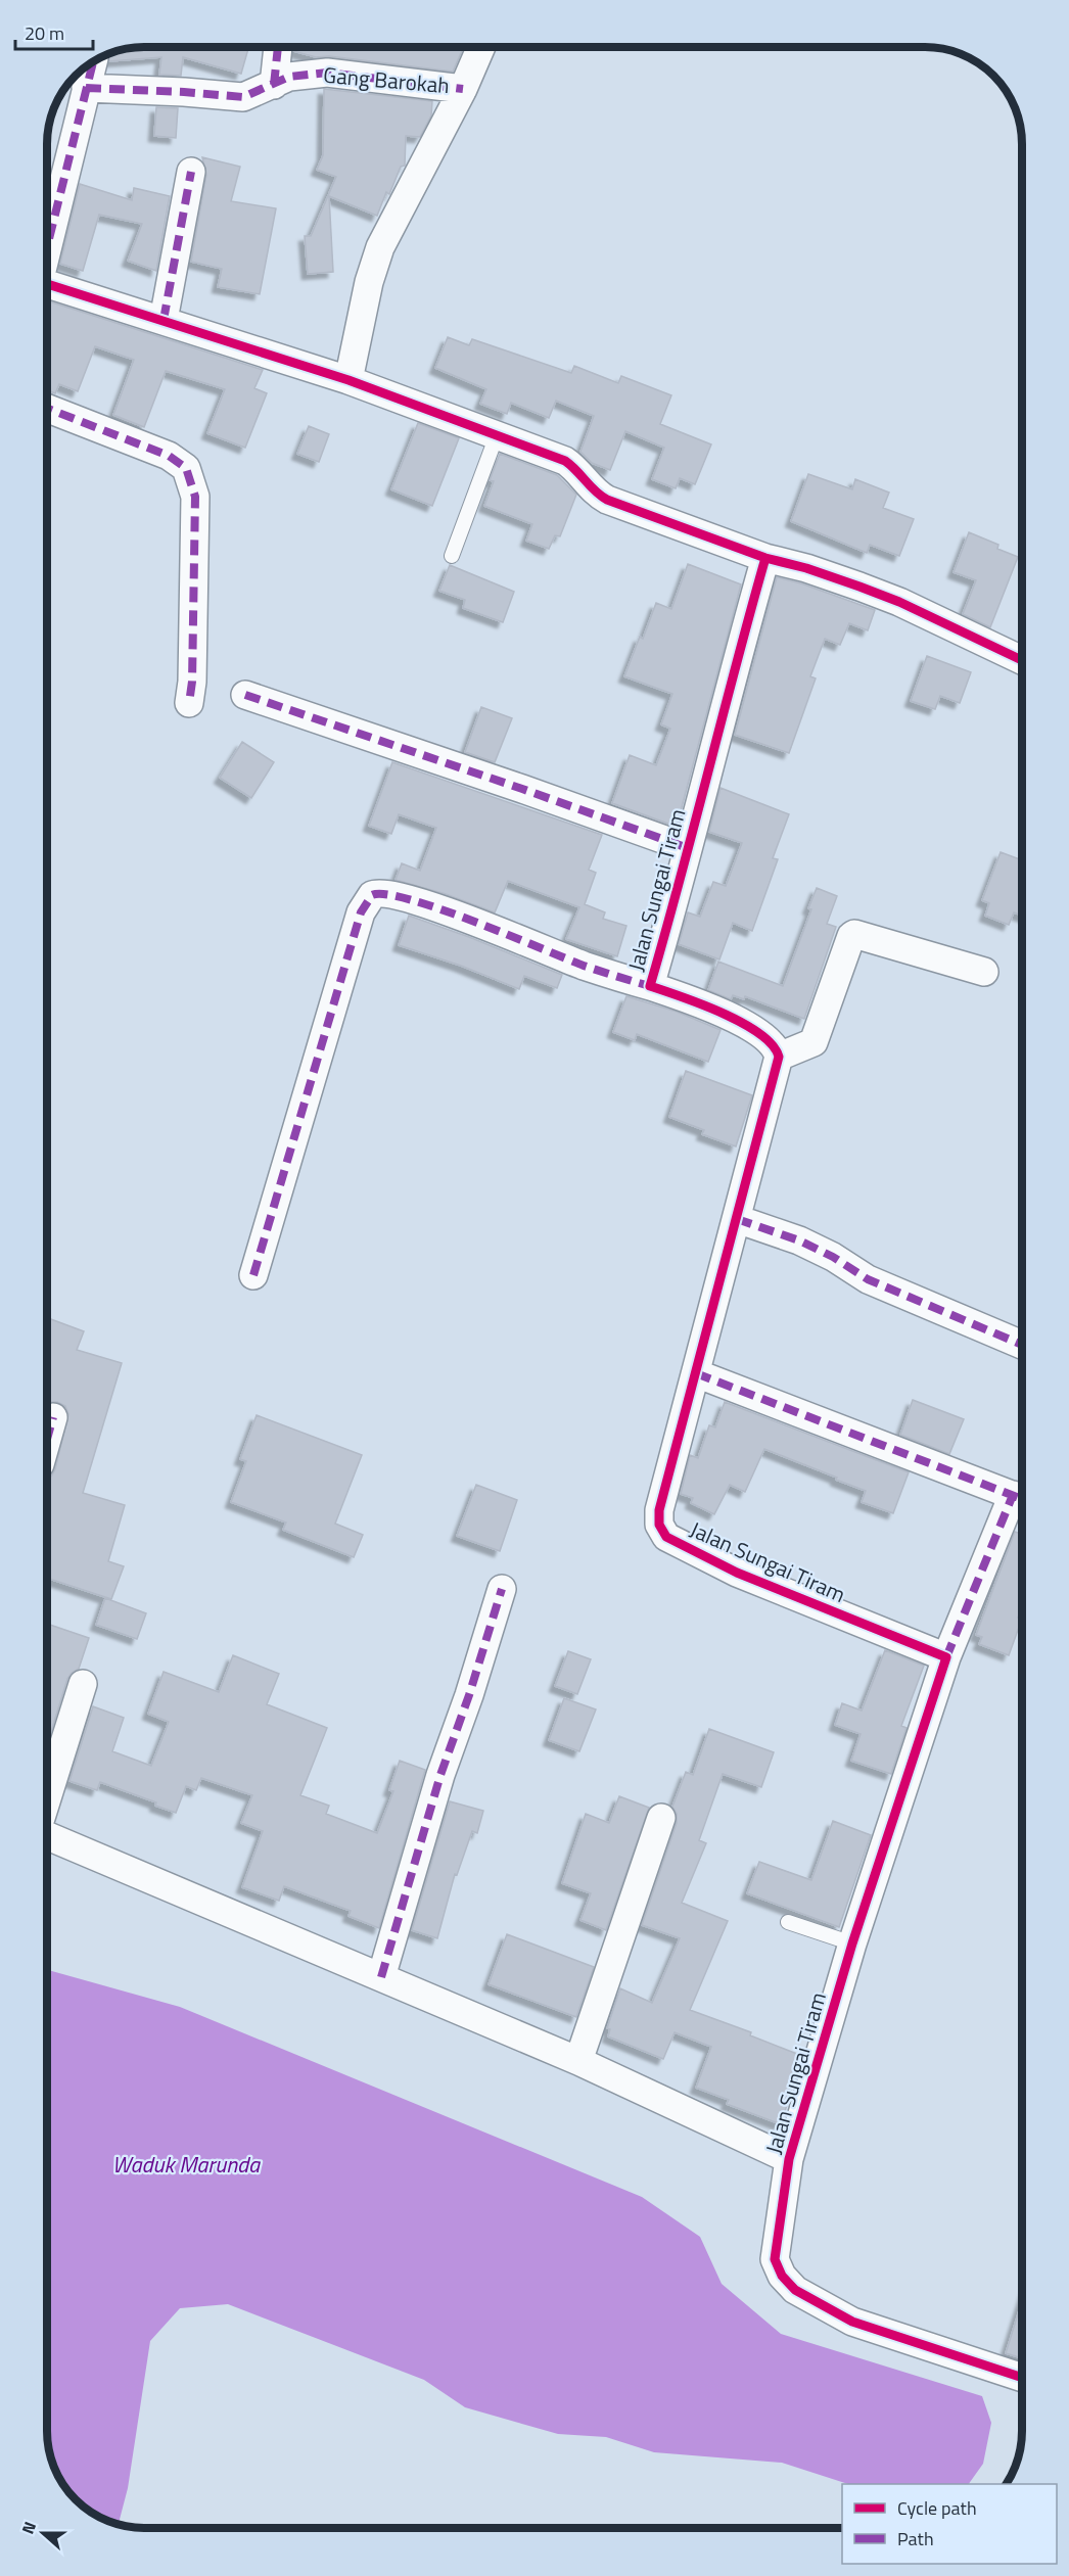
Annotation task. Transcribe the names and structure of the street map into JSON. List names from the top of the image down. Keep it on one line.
{"streets":{"street":["Gang Barokah","Jalan Sungai Tiram"]},"water":["Waduk Marunda"],"legend":["Cycle path","Path"],"scale_bar":"20 m","north":"left"}
